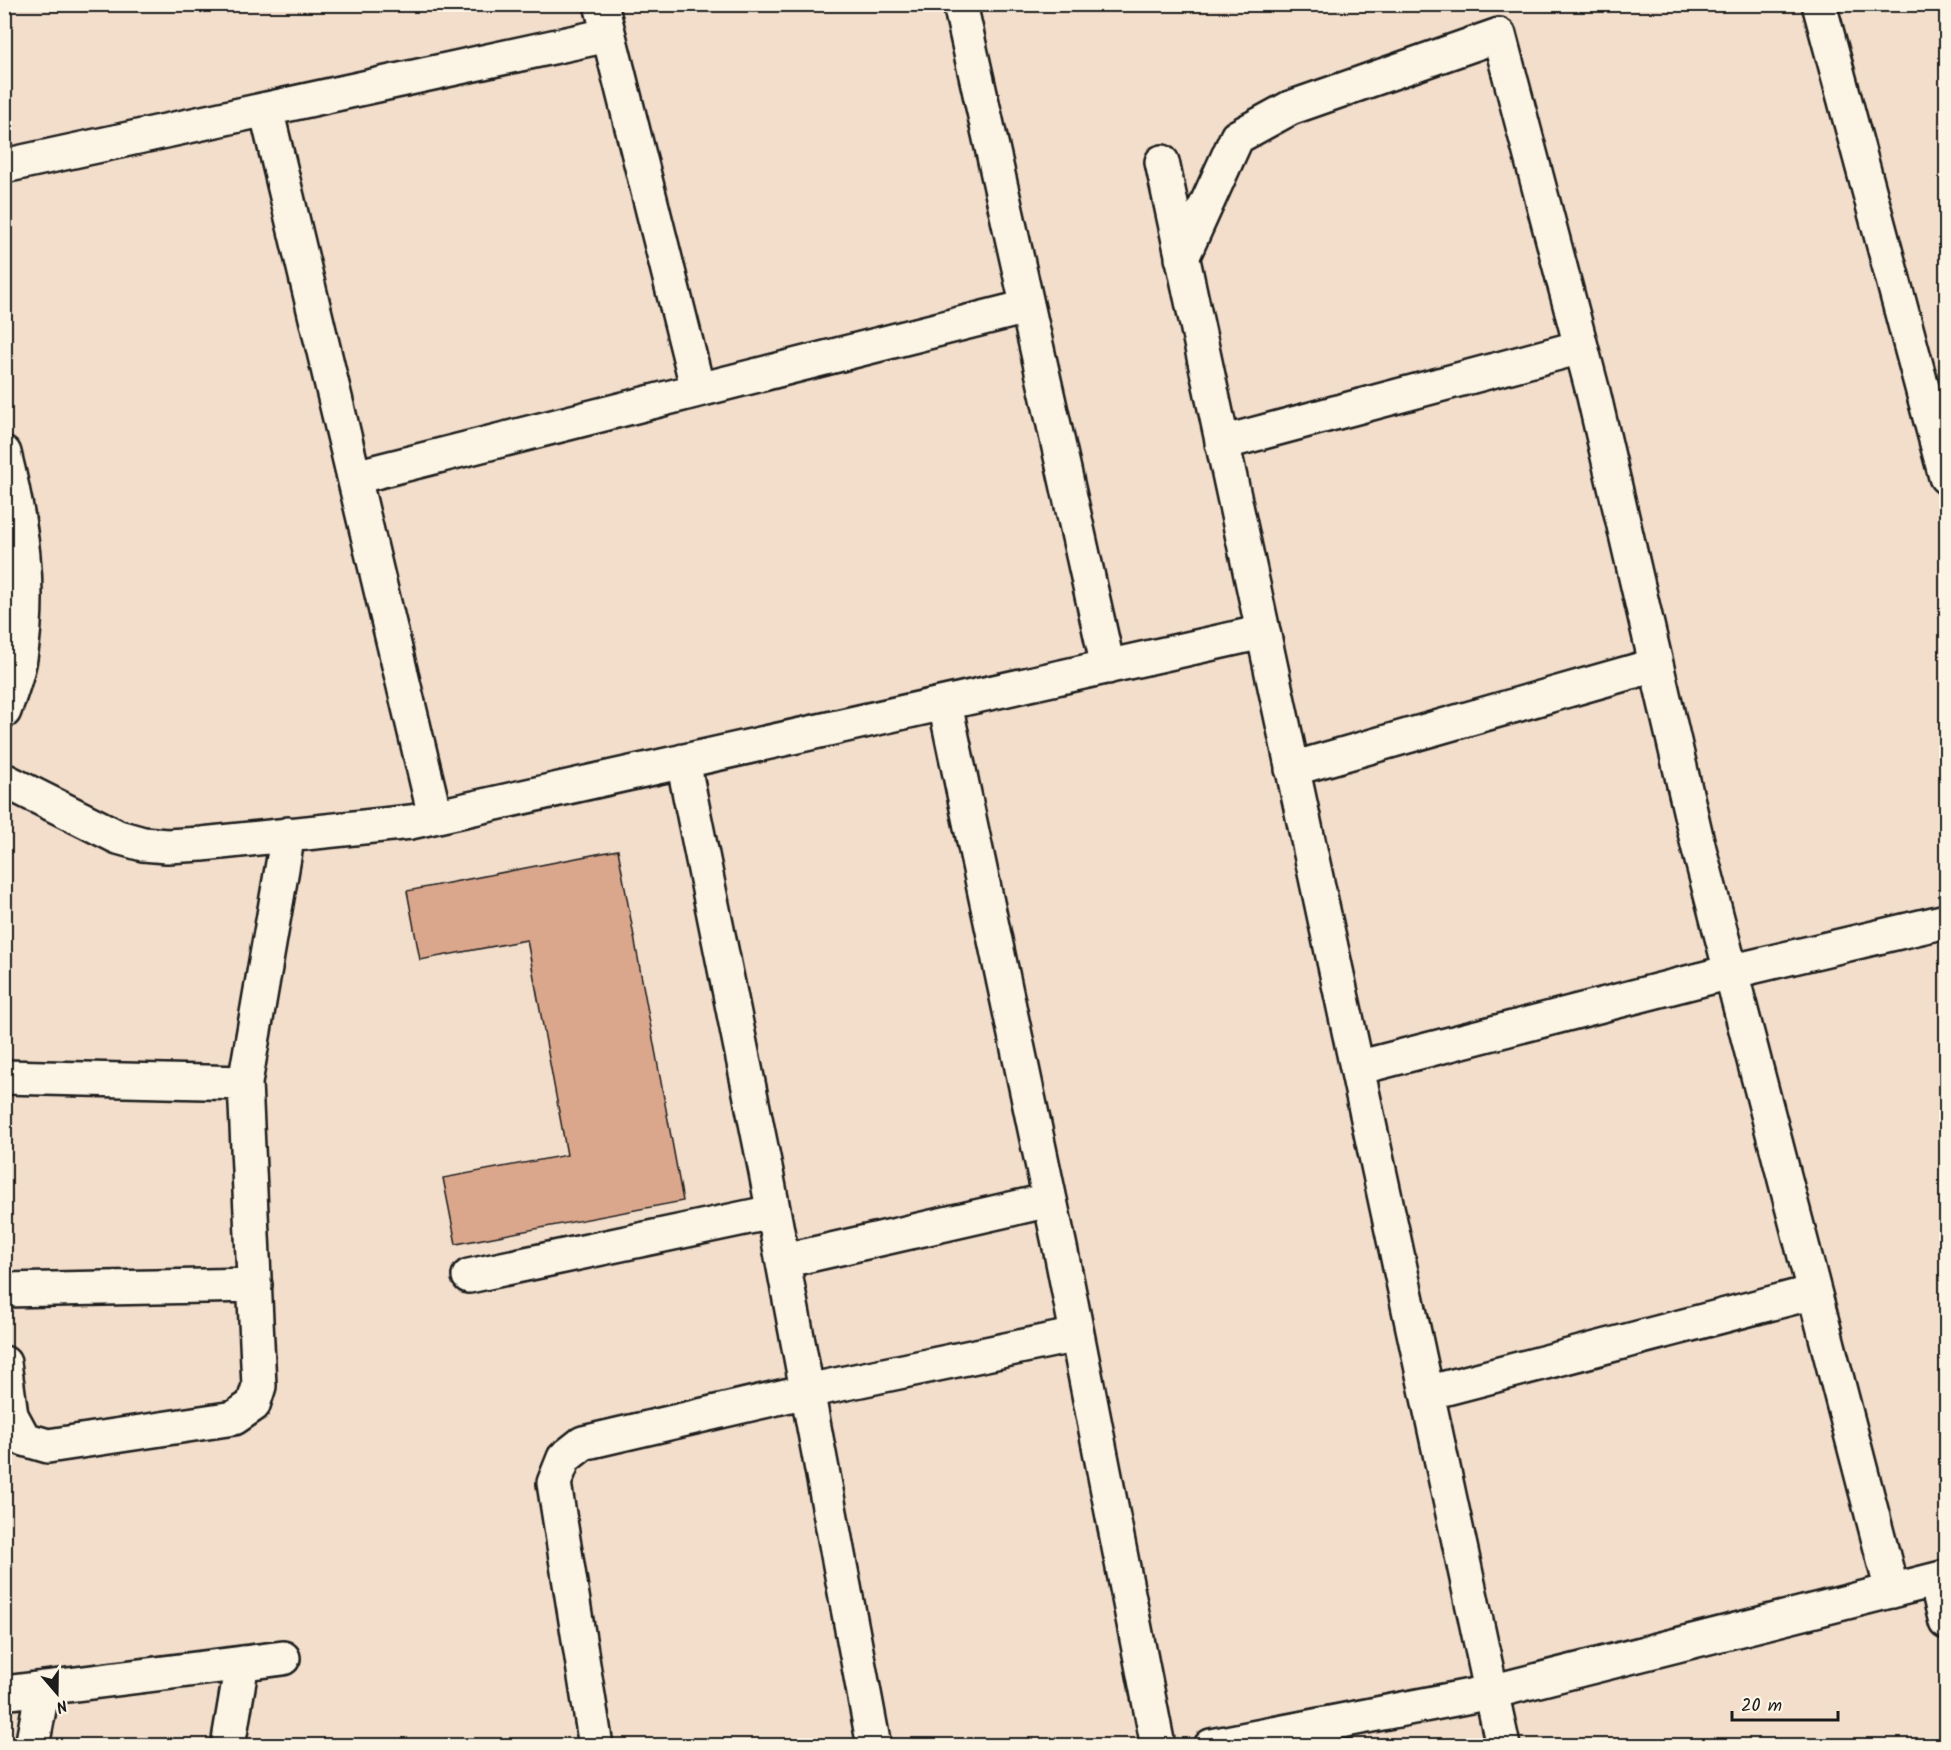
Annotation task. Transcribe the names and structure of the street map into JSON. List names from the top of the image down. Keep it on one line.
{"scale_bar":"20 m","north":"bottom"}
